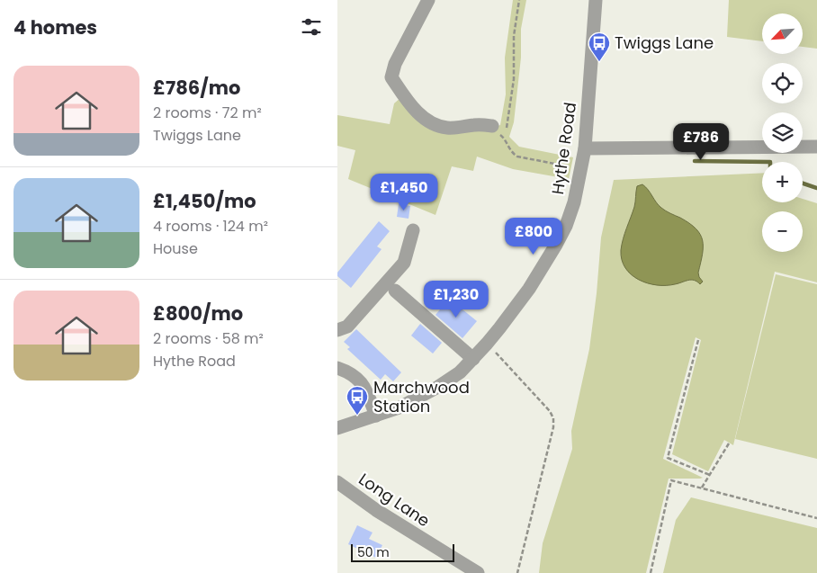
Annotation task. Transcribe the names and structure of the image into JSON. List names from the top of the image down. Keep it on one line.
{"streets":{"street":["Hythe Road","Long Lane"]},"places":{"bus stop":["Twiggs Lane","Marchwood Station"]},"scale_bar":"50 m","north":"bottom left","page":{"heading":"4 homes","map_buttons":["+","−"],"list":[{"name":"£786/mo","note":"2 rooms · 72 m² · Twiggs Lane"},{"name":"£1,450/mo","note":"4 rooms · 124 m² · House"},{"name":"£800/mo","note":"2 rooms · 58 m² · Hythe Road"}],"price":["£786","£1,450","£800","£1,230"],"scale":"50 m"}}
